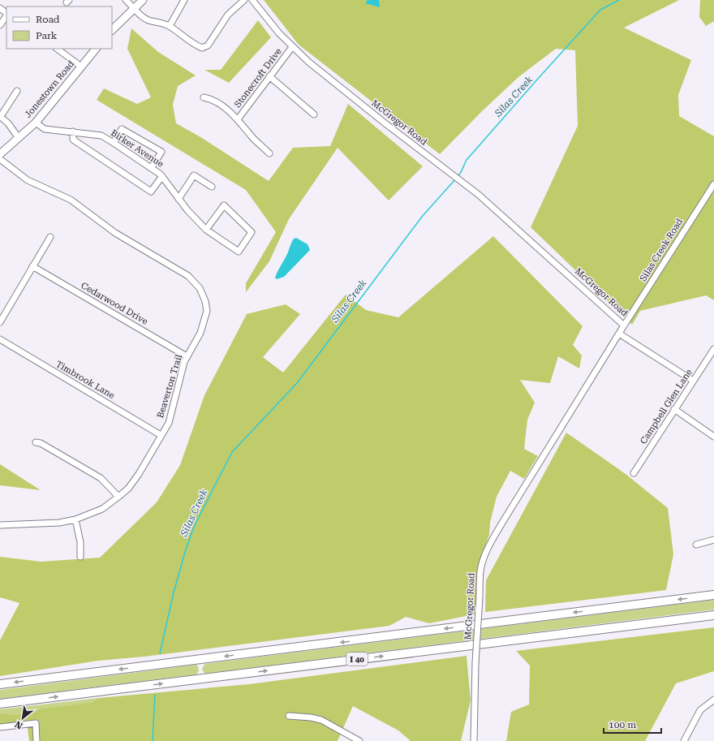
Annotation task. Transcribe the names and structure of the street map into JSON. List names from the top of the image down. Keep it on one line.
{"streets":{"highway":["I 40"],"main road":["Jonestown Road"],"street":["Stonecroft Drive","McGregor Road","Birker Avenue","Silas Creek Road","Cedarwood Drive","Timbrook Lane","Beaverton Trail","Campbell Glen Lane"]},"crossings":[["Stonecroft Drive","McGregor Road"],["Jonestown Road","Birker Avenue"],["McGregor Road","Silas Creek Road"],["Cedarwood Drive","Beaverton Trail"],["Timbrook Lane","Beaverton Trail"]],"water":["Silas Creek"],"legend":["Road","Park"],"scale_bar":"100 m","north":"bottom left"}
